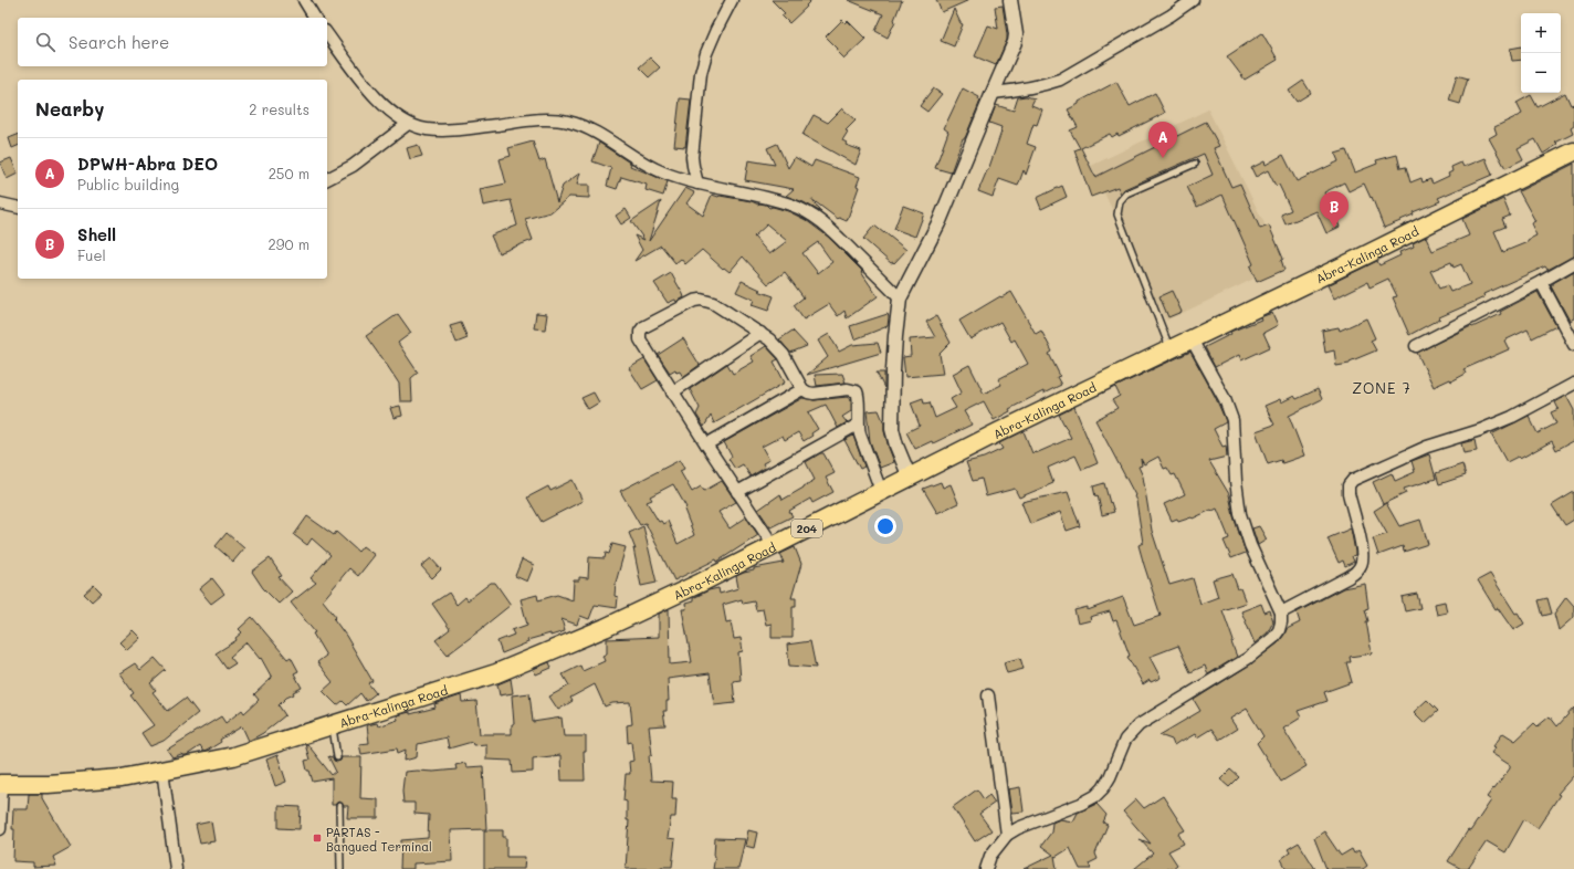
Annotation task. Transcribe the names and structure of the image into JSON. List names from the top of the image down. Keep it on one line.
{"streets":{"main road":["Abra-Kalinga Road","204"]},"districts":["ZONE 7"],"places":{"transit":["PARTAS - Bangued Terminal"]},"page":{"map_buttons":["+","−"],"search":"Search here","heading":["Nearby","2 results"],"pins":["A","B"],"list":[{"mark":"A","name":"DPWH-Abra DEO","note":"Public building","value":"250 m"},{"mark":"B","name":"Shell","note":"Fuel","value":"290 m"}]}}
